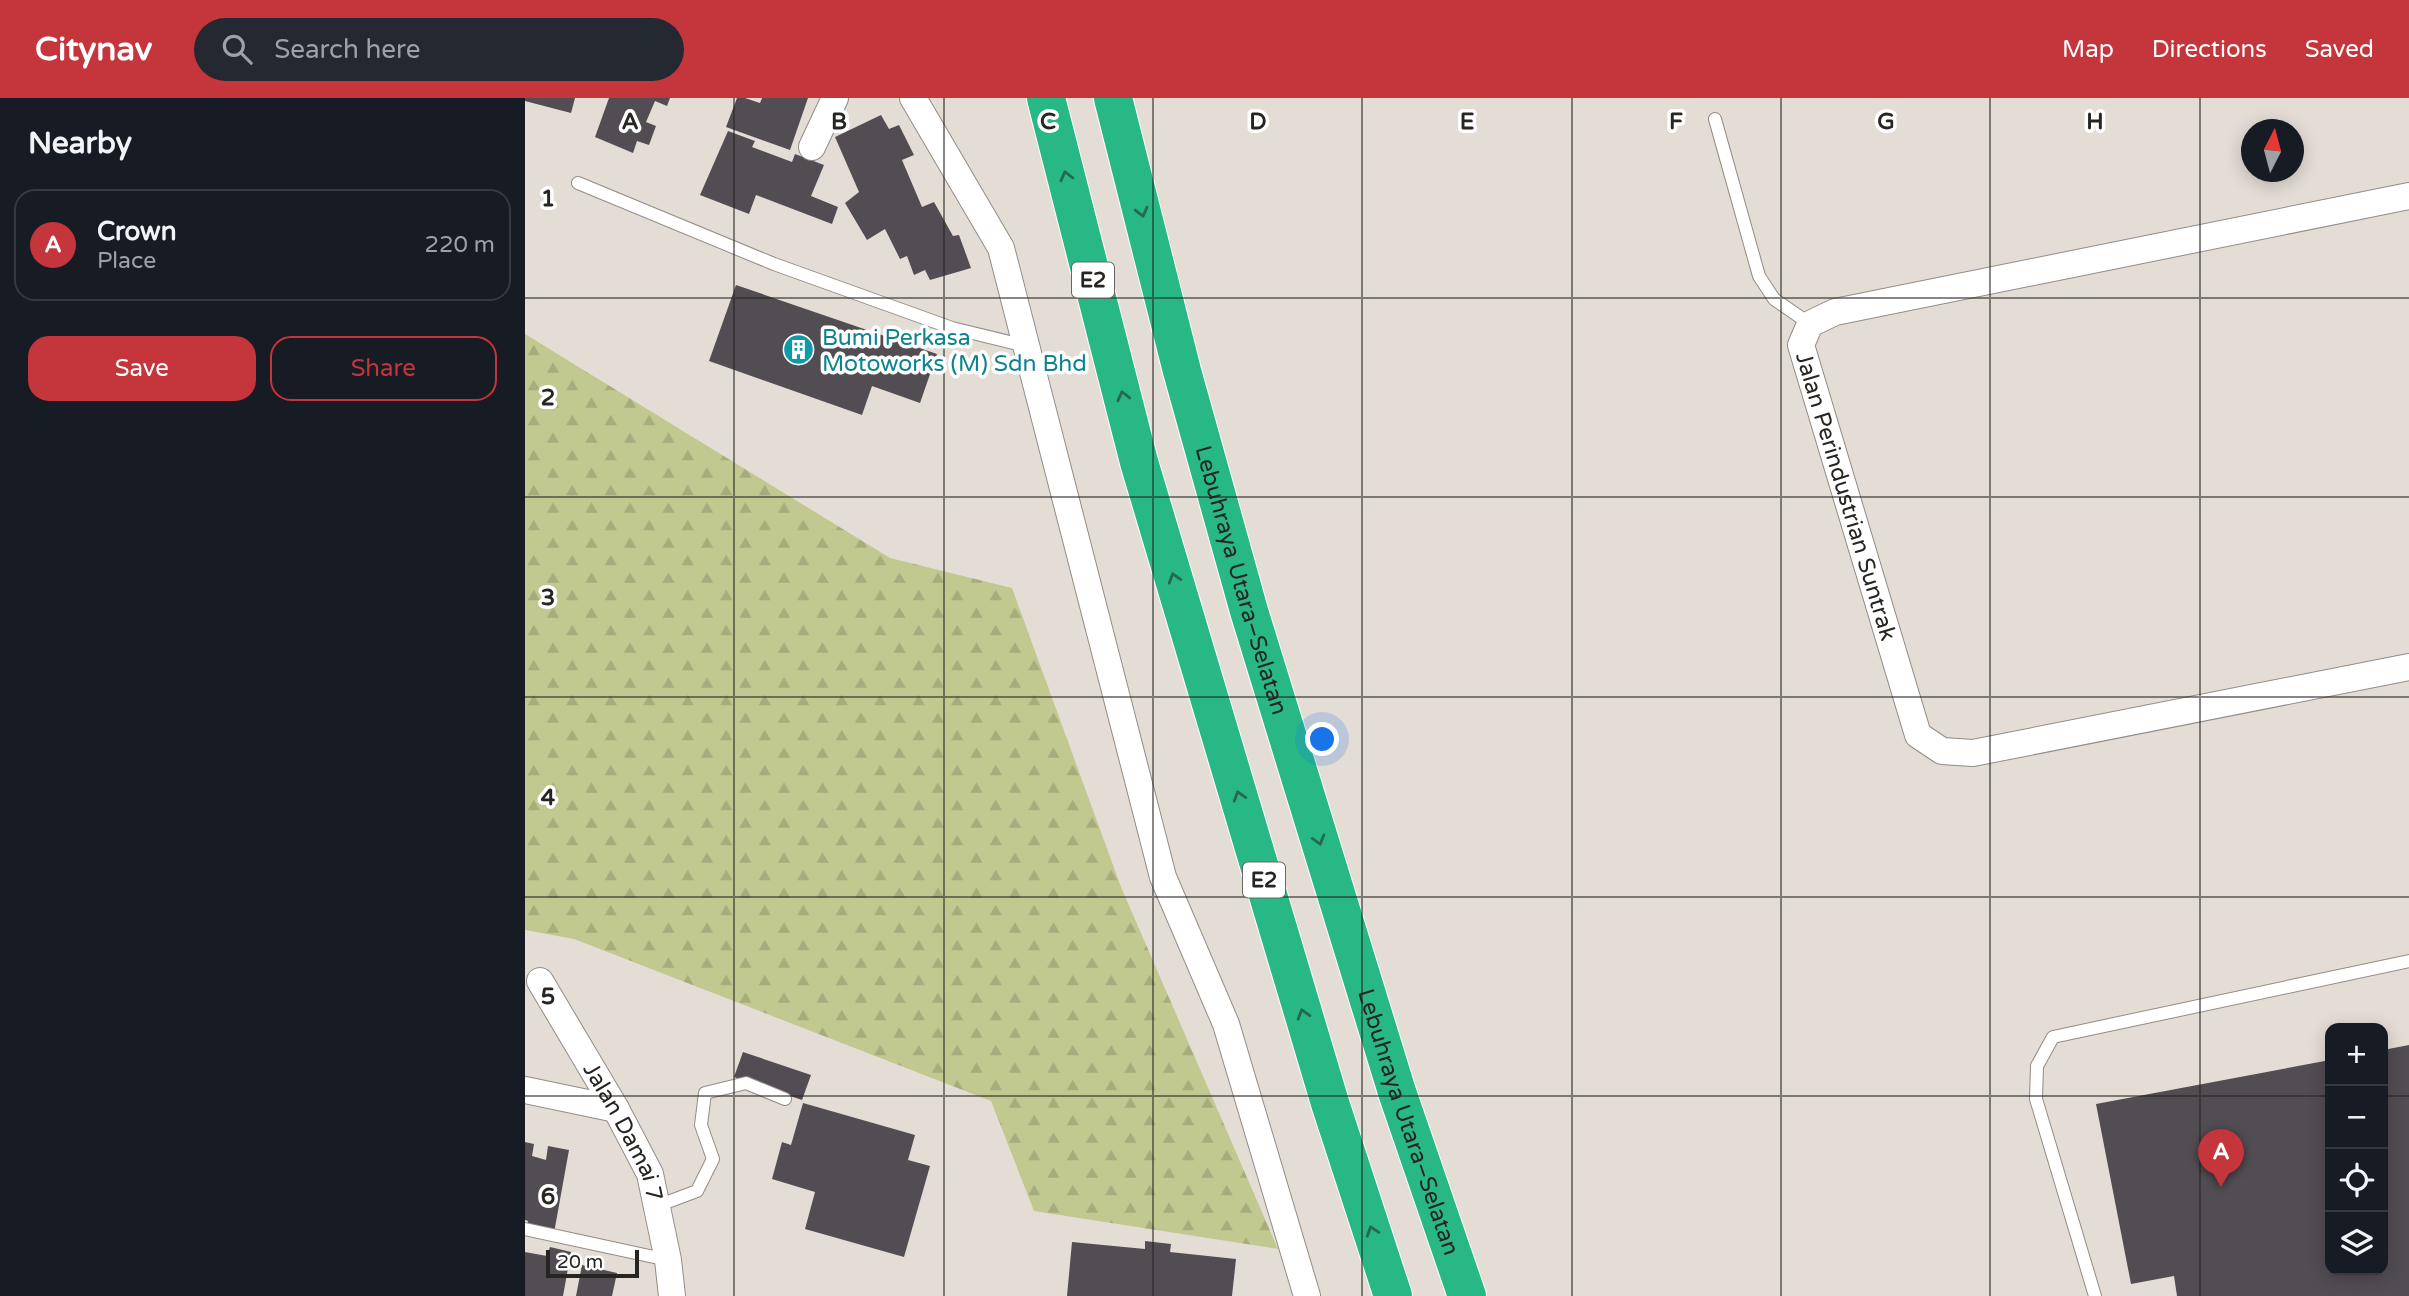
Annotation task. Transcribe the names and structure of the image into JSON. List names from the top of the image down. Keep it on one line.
{"streets":{"highway":["E2","Lebuhraya Utara–Selatan"],"street":["Jalan Perindustrian Suntrak","Jalan Damai 7"]},"places":{"building":["Bumi Perkasa Motoworks (M) Sdn Bhd"]},"scale_bar":"20 m","north":"top","page":{"header":"Citynav","search":"Search here","nav":["Map","Directions","Saved"],"heading":"Nearby","list":[{"mark":"A","name":"Crown","note":"Place","value":"220 m"}],"buttons":["Save","Share"],"map_buttons":["+","−"],"pins":"A","scale":"20 m"},"grid":{"columns":["A","B","C","D","E","F","G","H"],"rows":["1","2","3","4","5","6"]}}
